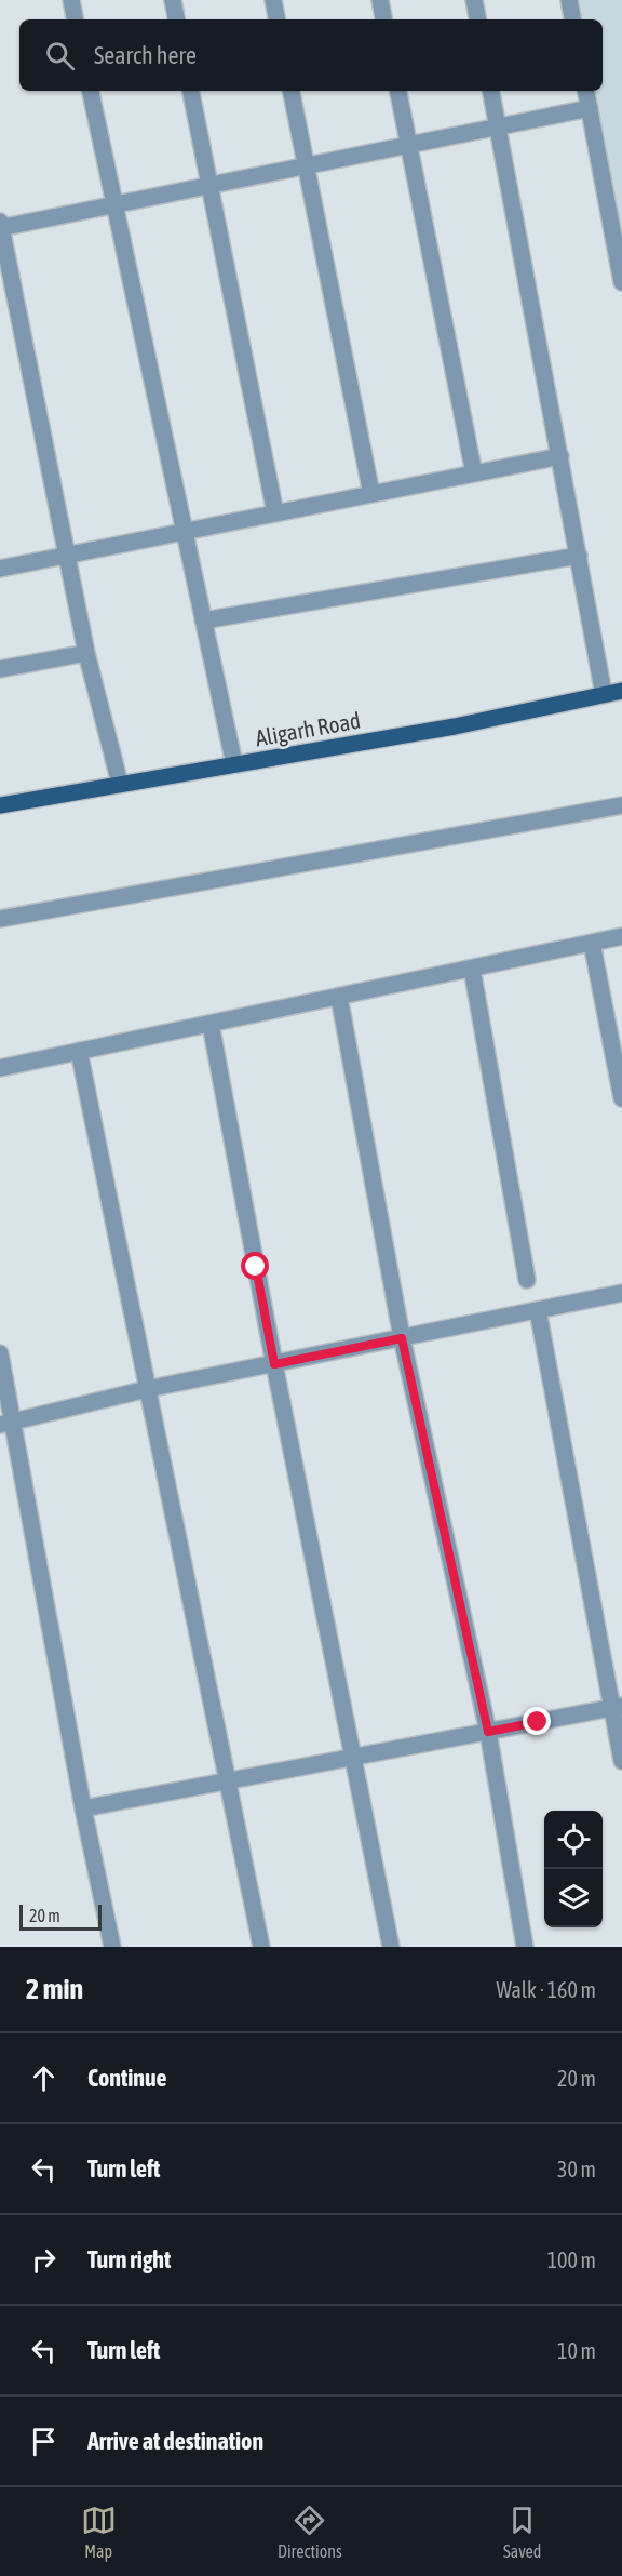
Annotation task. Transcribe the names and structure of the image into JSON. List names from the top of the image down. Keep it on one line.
{"streets":{"main road":["Aligarh Road"]},"scale_bar":"20 m","page":{"search":"Search here","scale":"20 m","heading":["2 min","Walk · 160 m"],"list":[["Continue","20 m"],["Turn left","30 m"],["Turn right","100 m"],["Turn left","10 m"],"Arrive at destination"],"nav":["Map","Directions","Saved"]}}
